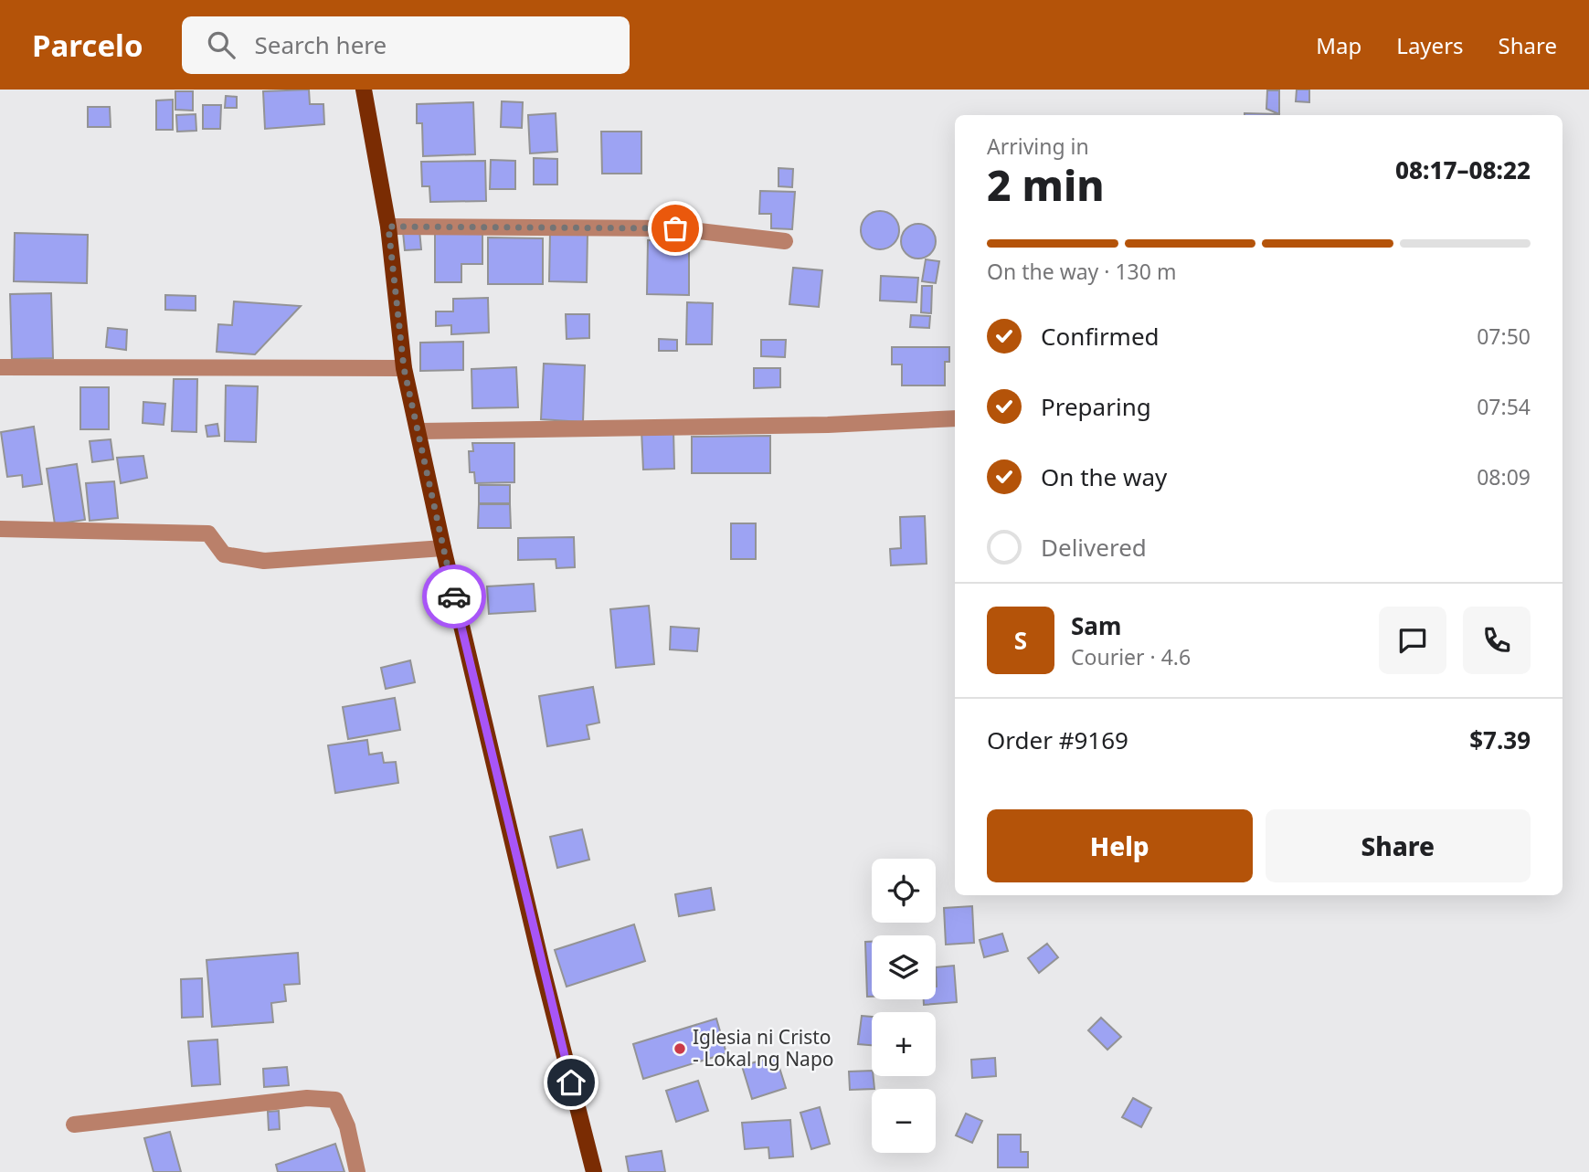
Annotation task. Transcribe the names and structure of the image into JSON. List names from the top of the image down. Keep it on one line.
{"places":["Iglesia ni Cristo - Lokal ng Napo"],"page":{"header":"Parcelo","search":"Search here","nav":["Map","Layers","Share"],"heading":["2 min","Arriving in","08:17–08:22"],"panel":["Sam","Courier · 4.6","Order #9169","$7.39"],"bar":"On the way · 130 m","list":[["Confirmed","07:50"],["Preparing","07:54"],["On the way","08:09"],"Delivered"],"round":"S","buttons":["Help","Share"],"map_buttons":["+","−"]}}
